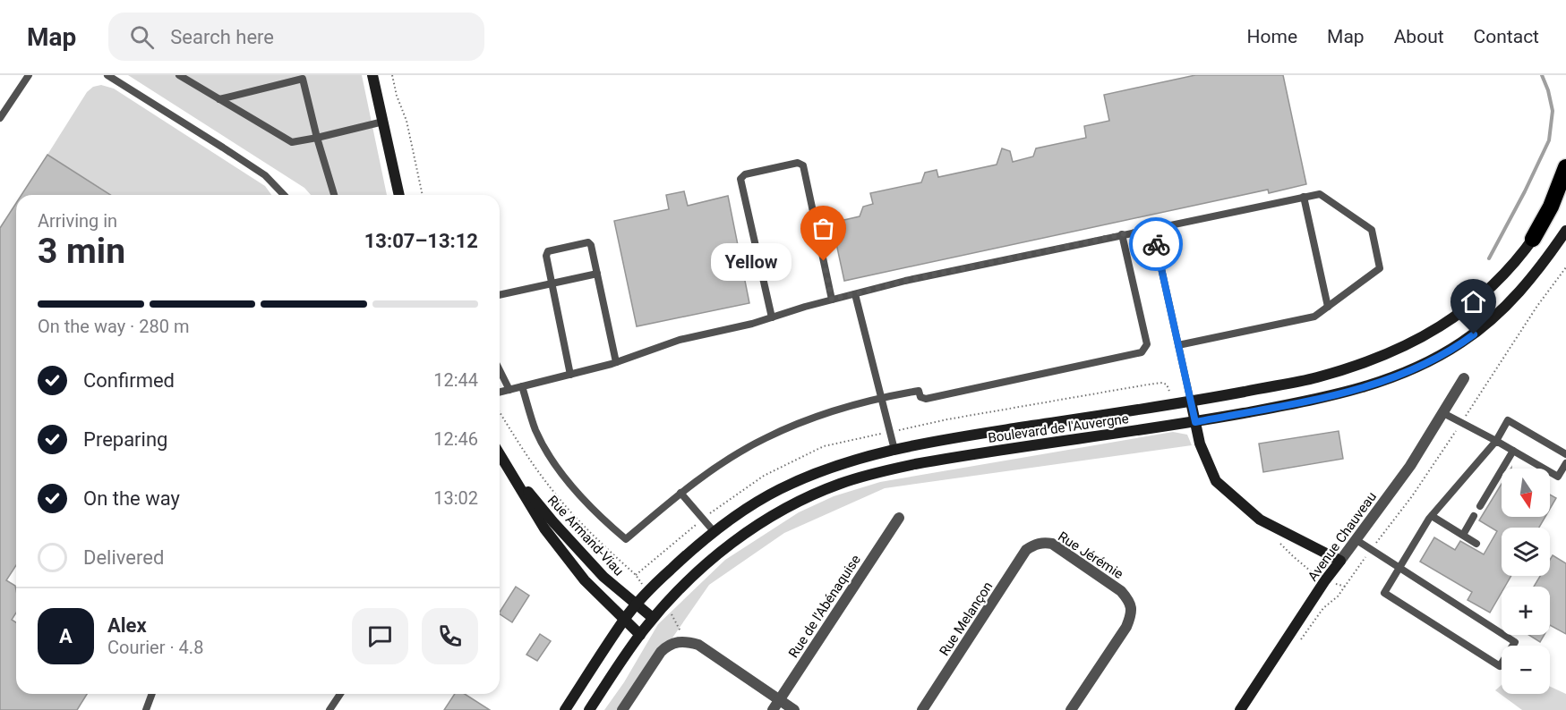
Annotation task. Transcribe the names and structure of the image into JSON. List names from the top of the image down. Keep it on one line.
{"streets":{"main road":["Boulevard de l'Auvergne","Rue Armand-Viau","Avenue Chauveau"],"street":["Rue Jérémie","Rue de l'Abénaquise","Rue Melançon"]},"crossings":[["Boulevard de l'Auvergne","Rue Armand-Viau"],["Rue Jérémie","Rue Melançon"]],"places":["Yellow"],"north":"bottom","page":{"header":"Map","search":"Search here","nav":["Home","Map","About","Contact"],"heading":["3 min","Arriving in","13:07–13:12"],"panel":["Alex","Courier · 4.8"],"bubble":"Yellow","bar":"On the way · 280 m","list":[["Confirmed","12:44"],["Preparing","12:46"],["On the way","13:02"],"Delivered"],"map_buttons":["+","−"],"round":"A"}}
